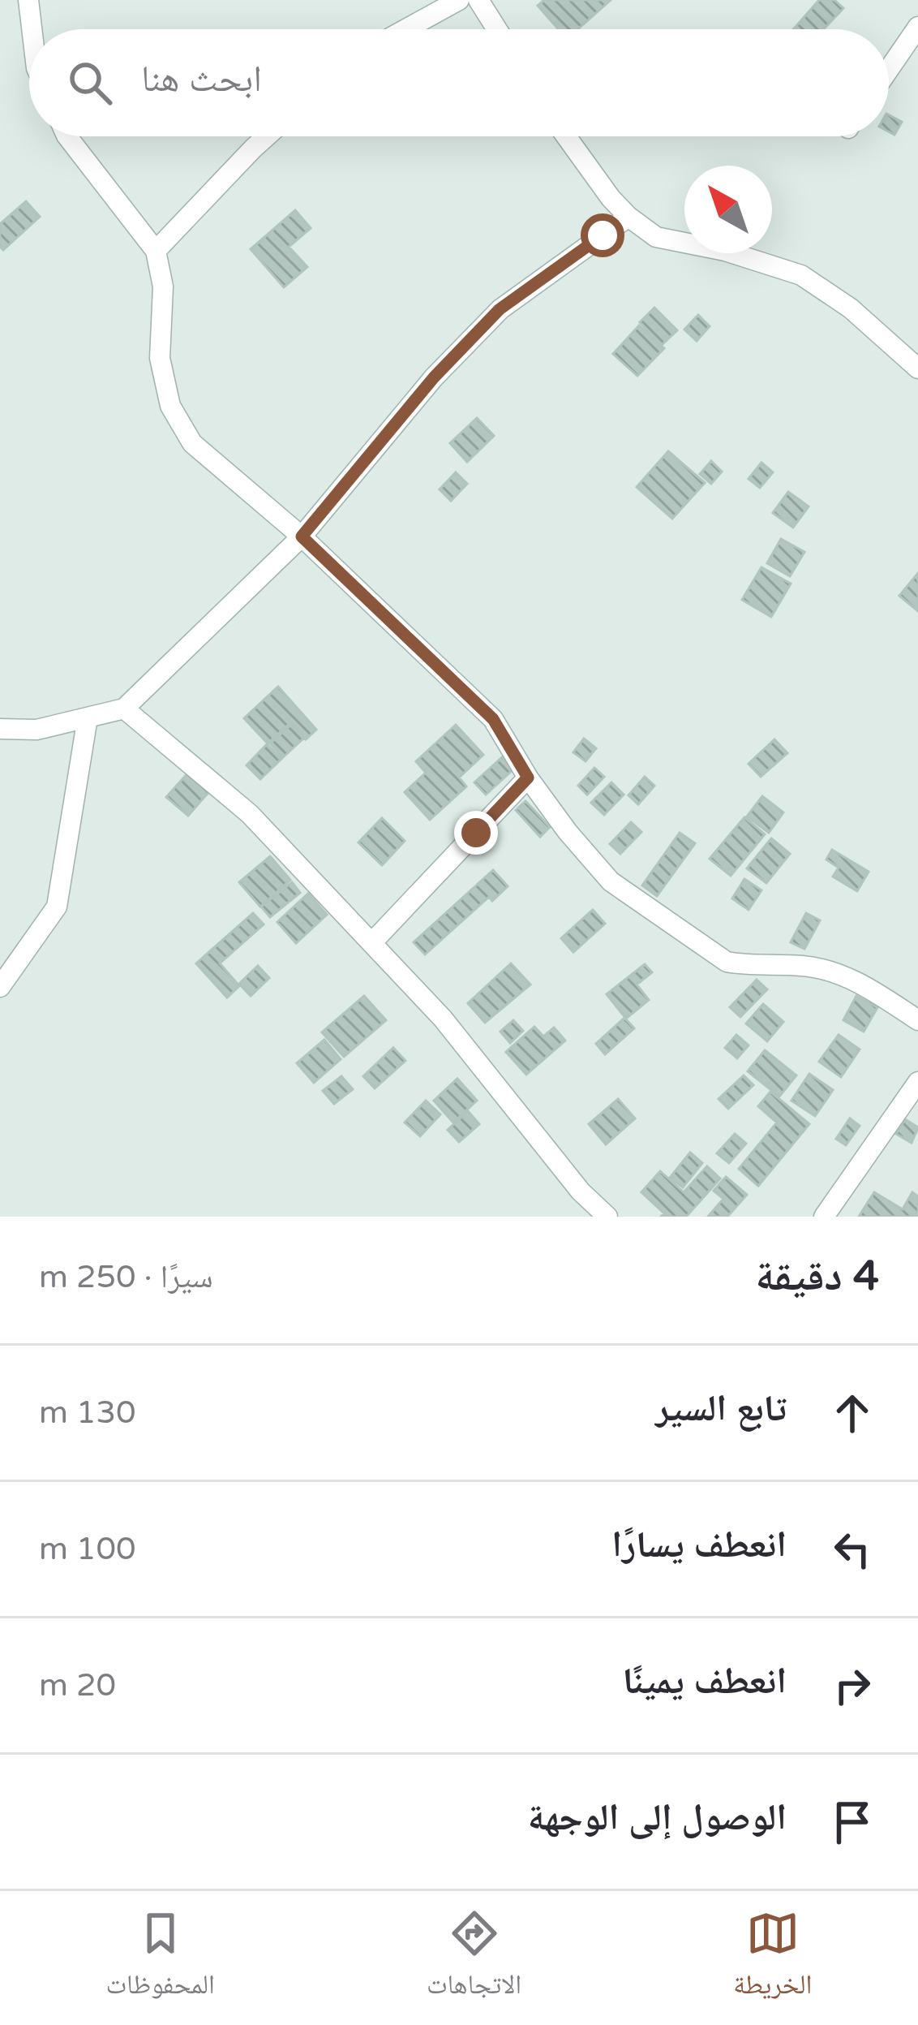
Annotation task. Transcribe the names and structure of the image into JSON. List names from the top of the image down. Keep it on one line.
{"north":"top left","page":{"search":"ابحث هنا","heading":["4 دقيقة","سيرًا · 250 m"],"list":[["تابع السير","130 m"],["انعطف يسارًا","100 m"],["انعطف يمينًا","20 m"],"الوصول إلى الوجهة"],"nav":["الخريطة","الاتجاهات","المحفوظات"]}}
